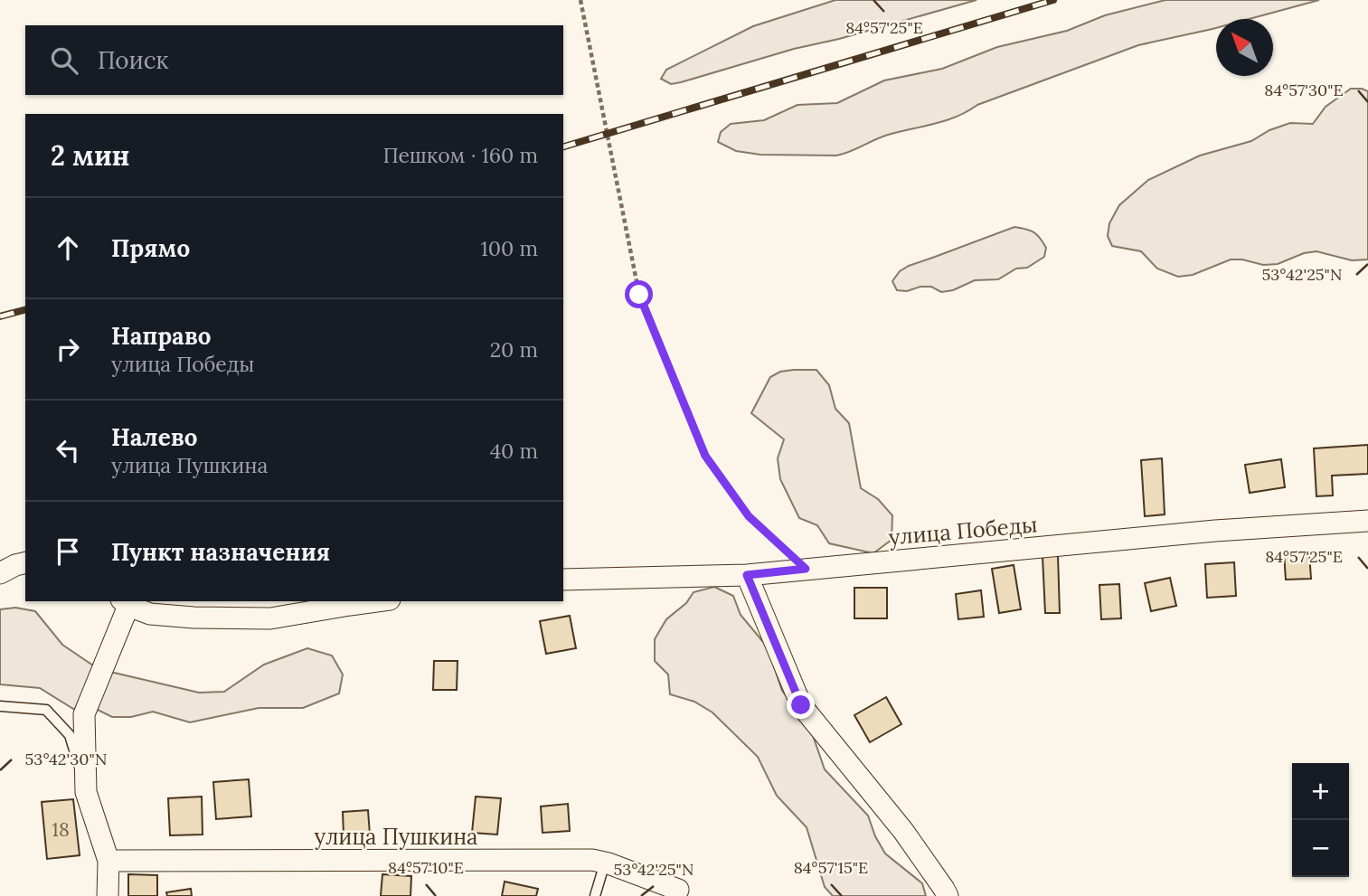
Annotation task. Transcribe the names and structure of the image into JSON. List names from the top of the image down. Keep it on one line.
{"streets":{"street":["улица Победы","улица Пушкина"]},"house_numbers":["18"],"north":"top left","page":{"search":"Поиск","heading":["2 мин","Пешком · 160 m"],"list":[["Прямо","100 m"],["Направо","улица Победы","20 m"],["Налево","улица Пушкина","40 m"],"Пункт назначения"],"map_buttons":["+","−"]},"coordinates":["84°57'25\"E","84°57'30\"E","53°42'25\"N","53°42'30\"N","84°57'10\"E","84°57'15\"E"]}
